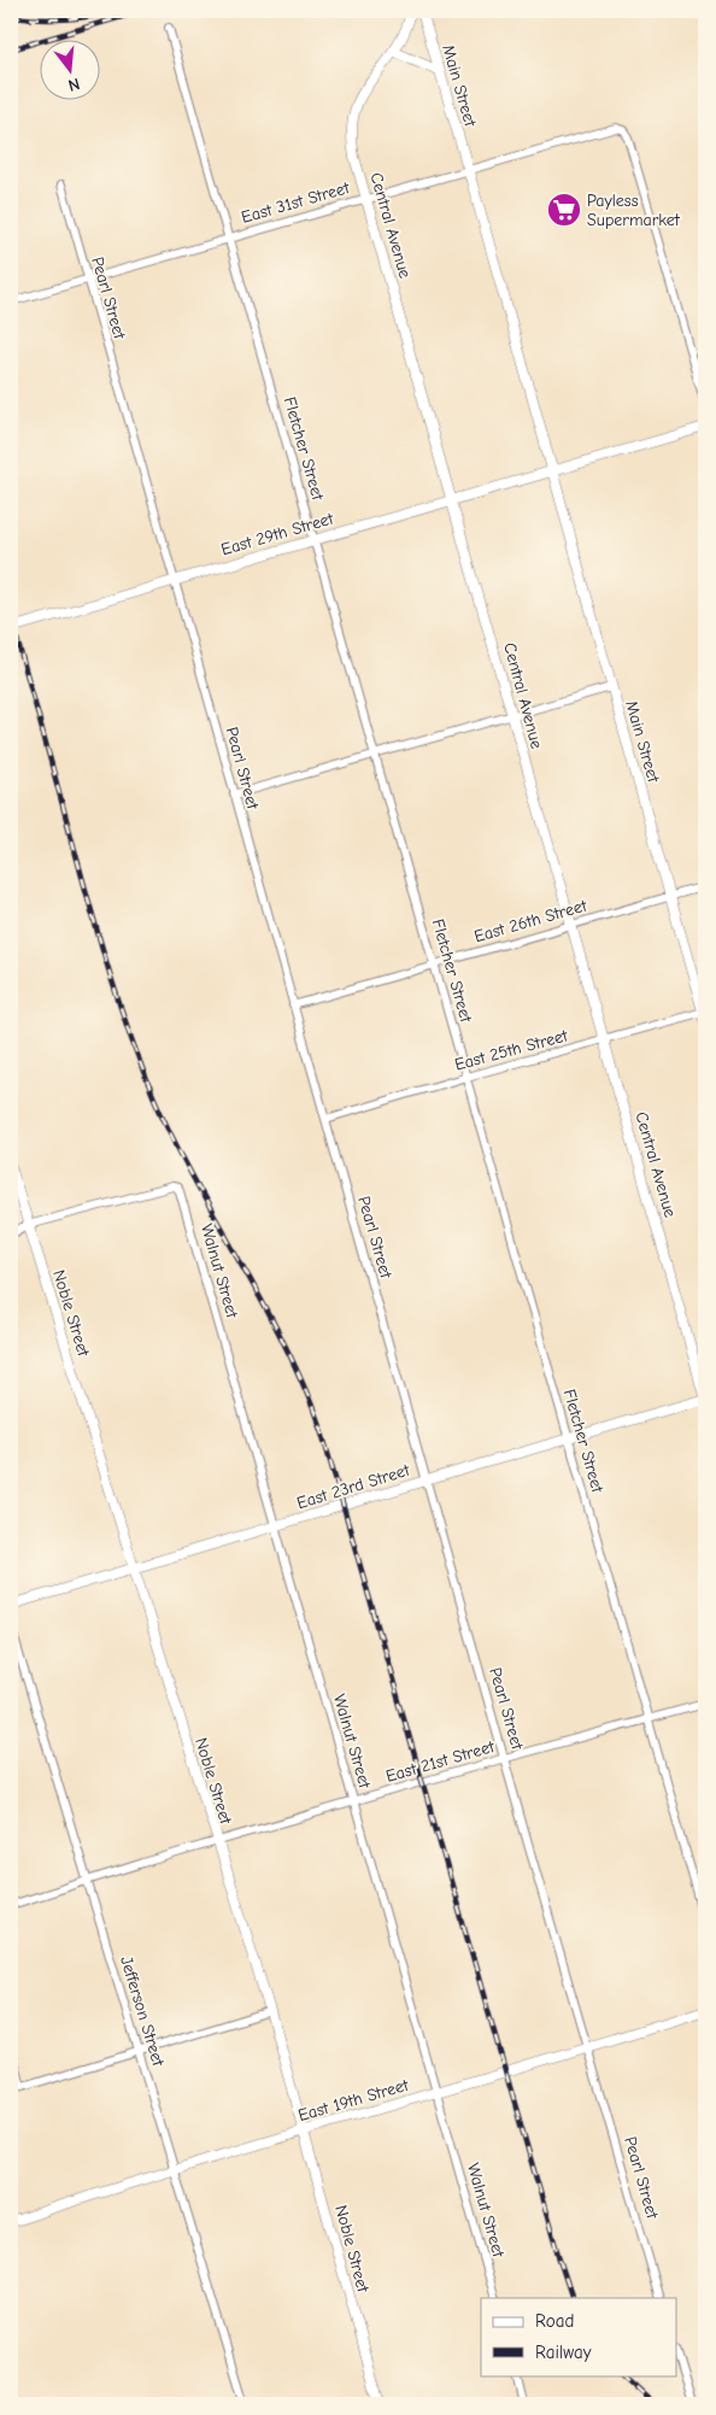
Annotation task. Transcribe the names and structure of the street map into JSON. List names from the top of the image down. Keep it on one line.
{"streets":{"street":["Main Street","East 31st Street","Central Avenue","Pearl Street","Fletcher Street","East 29th Street","East 26th Street","East 25th Street","Walnut Street","Noble Street","East 23rd Street","East 21st Street","Jefferson Street","East 19th Street"]},"crossings":[["Main Street","East 31st Street"],["Main Street","East 29th Street"],["Main Street","East 26th Street"],["Main Street","East 25th Street"],["East 31st Street","Central Avenue"],["East 31st Street","Pearl Street"],["East 31st Street","Fletcher Street"],["Central Avenue","East 29th Street"],["Central Avenue","East 26th Street"],["Central Avenue","East 25th Street"],["Central Avenue","East 23rd Street"],["Pearl Street","East 29th Street"],["Pearl Street","East 26th Street"],["Pearl Street","East 25th Street"],["Pearl Street","East 23rd Street"],["Pearl Street","East 21st Street"],["Pearl Street","East 19th Street"],["Fletcher Street","East 29th Street"],["Fletcher Street","East 26th Street"],["Fletcher Street","East 25th Street"],["Fletcher Street","East 23rd Street"],["Fletcher Street","East 21st Street"],["Walnut Street","Noble Street"],["Walnut Street","East 23rd Street"],["Walnut Street","East 21st Street"],["Walnut Street","East 19th Street"],["Noble Street","East 23rd Street"],["Noble Street","East 21st Street"],["Noble Street","East 19th Street"],["East 21st Street","Jefferson Street"],["Jefferson Street","East 19th Street"]],"places":{"supermarket":["Payless Supermarket"]},"legend":["Road","Railway"],"north":"bottom"}
